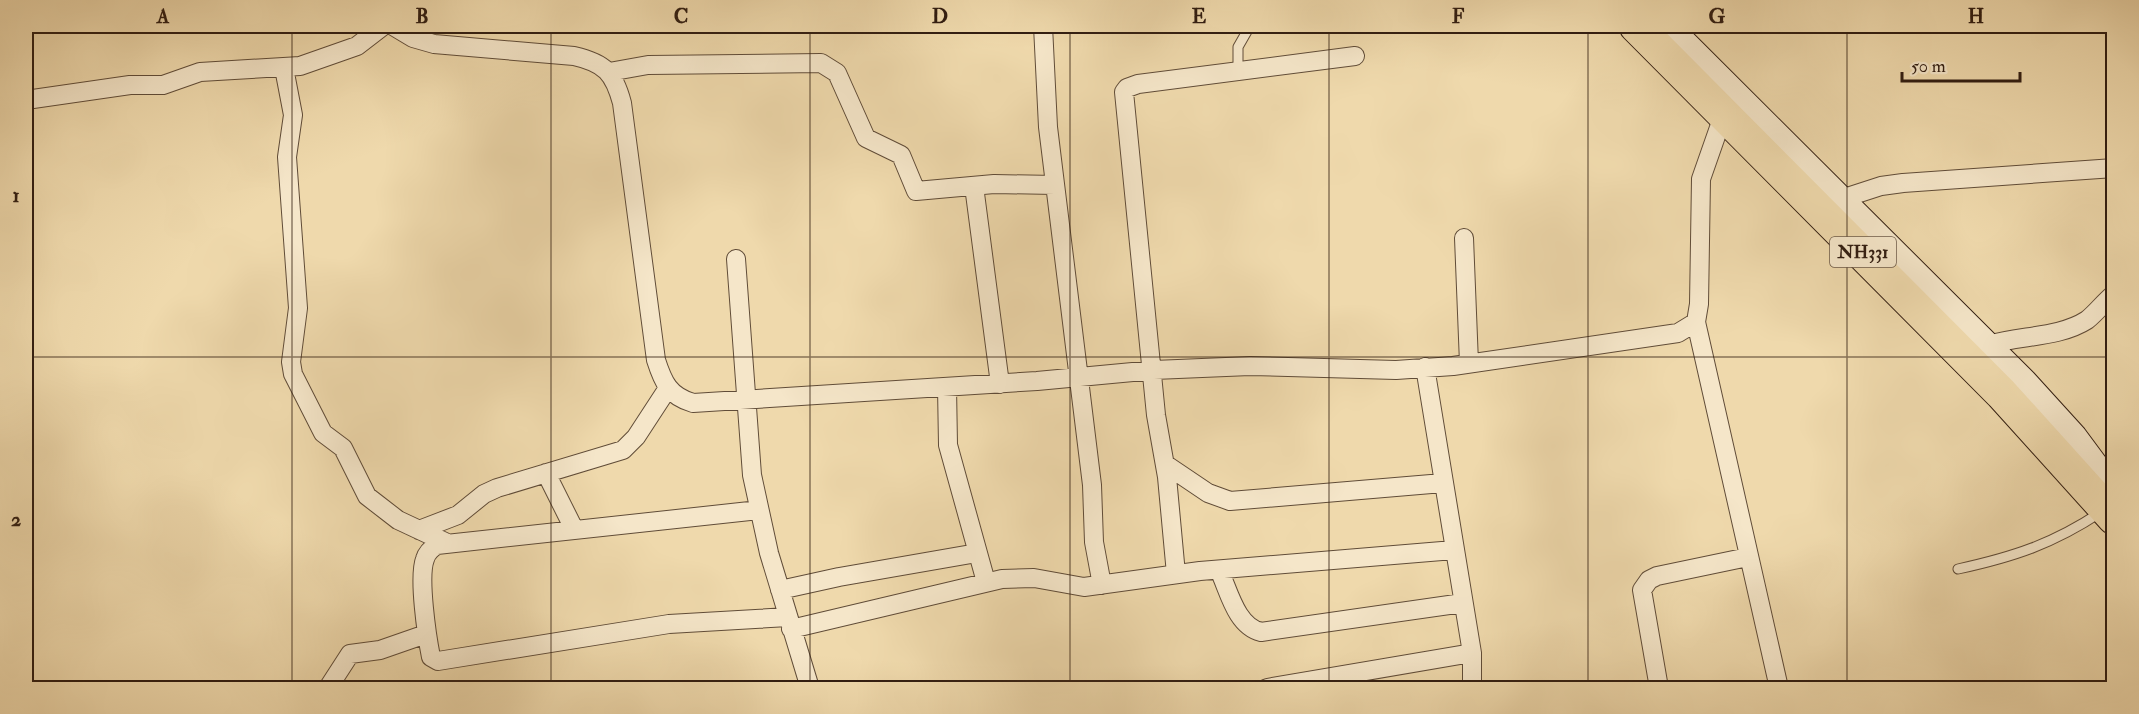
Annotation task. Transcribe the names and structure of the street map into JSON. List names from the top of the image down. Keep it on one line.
{"streets":{"highway":["NH331"]},"scale_bar":"50 m","grid":{"columns":["A","B","C","D","E","F","G","H"],"rows":["1","2"]}}
